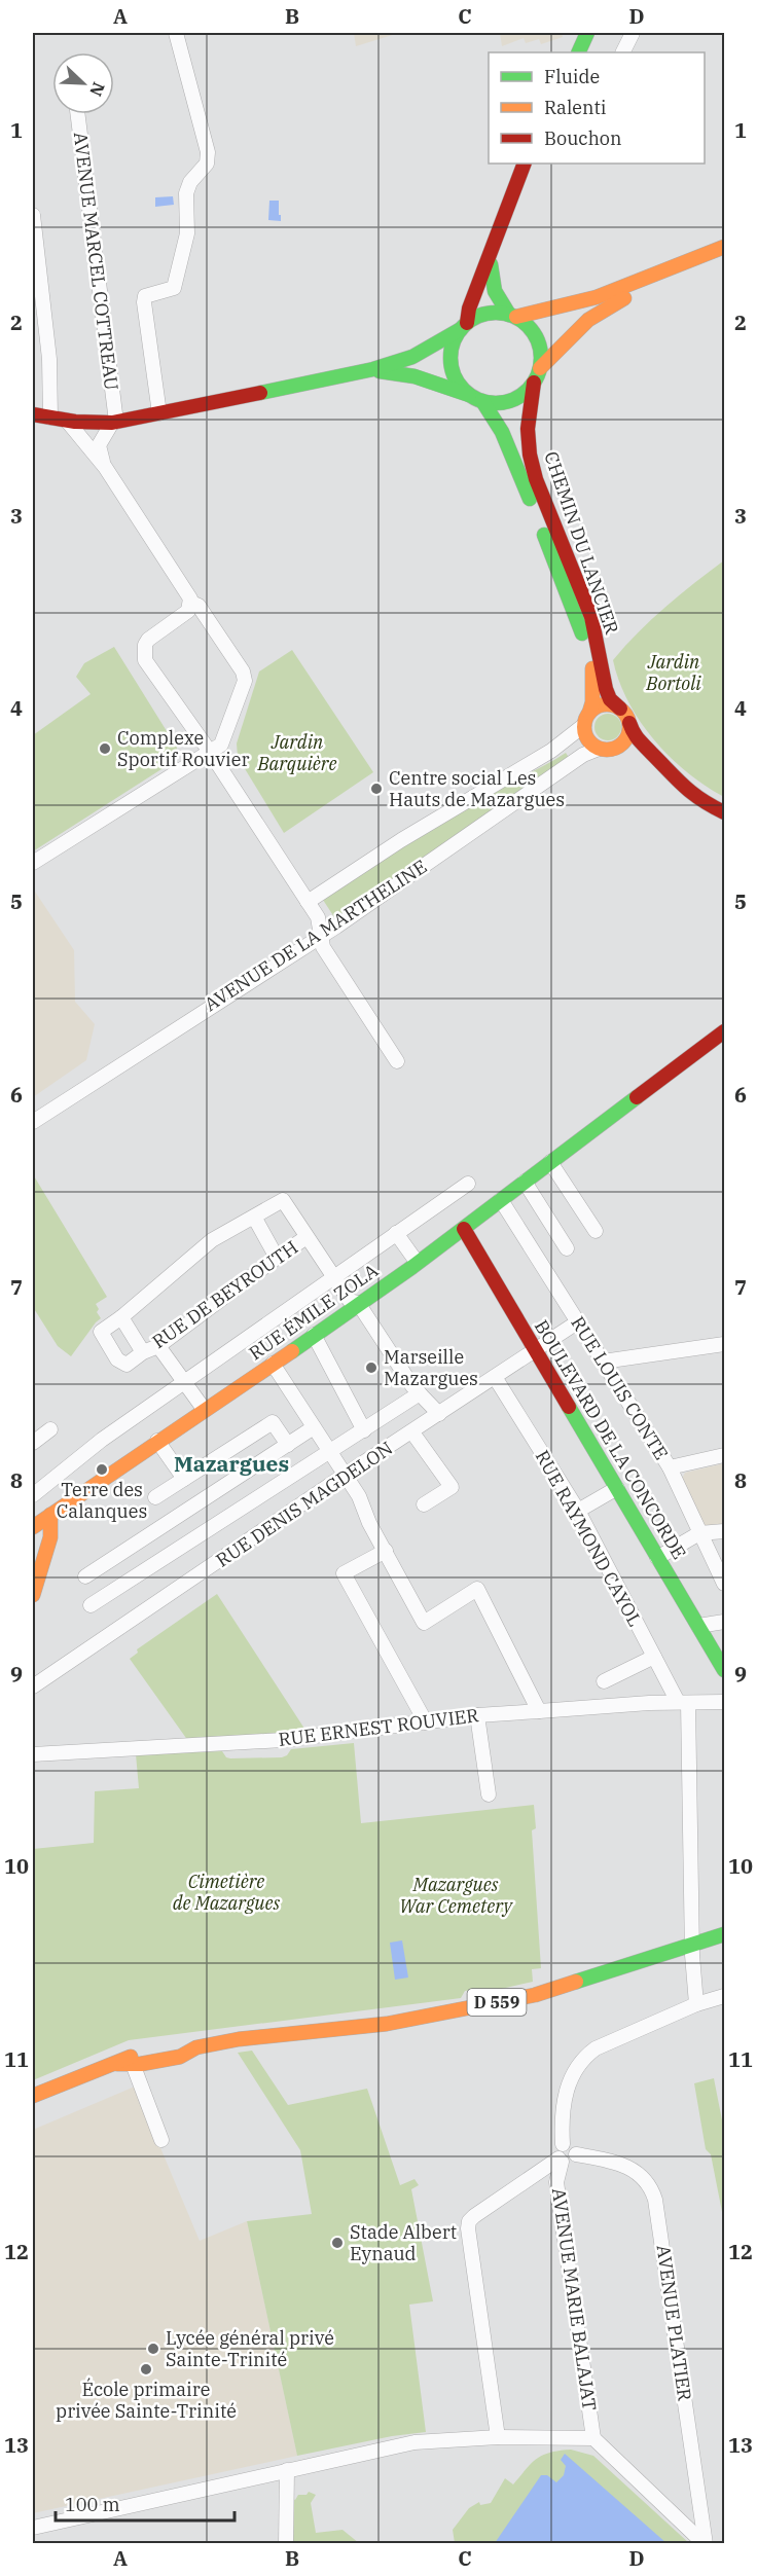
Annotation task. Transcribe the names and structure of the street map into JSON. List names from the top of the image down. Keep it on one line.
{"streets":{"street":["AVENUE MARCEL COTTREAU","CHEMIN DU LANCIER","AVENUE DE LA MARTHELINE","RUE DE BEYROUTH","RUE ÉMILE ZOLA","RUE LOUIS CONTE","BOULEVARD DE LA CONCORDE","RUE DENIS MAGDELON","RUE RAYMOND CAYOL","RUE ERNEST ROUVIER","D 559","AVENUE MARIE BALAJAT","AVENUE PLATIER"]},"crossings":[["CHEMIN DU LANCIER","AVENUE DE LA MARTHELINE"],["RUE ÉMILE ZOLA","RUE LOUIS CONTE"],["RUE ÉMILE ZOLA","BOULEVARD DE LA CONCORDE"],["RUE LOUIS CONTE","RUE DENIS MAGDELON"],["BOULEVARD DE LA CONCORDE","RUE DENIS MAGDELON"],["RUE DENIS MAGDELON","RUE RAYMOND CAYOL"],["RUE RAYMOND CAYOL","RUE ERNEST ROUVIER"],["AVENUE MARIE BALAJAT","AVENUE PLATIER"]],"districts":["Mazargues"],"parks":["Jardin Bortoli","Jardin Barquière","Cimetière de Mazargues","Mazargues War Cemetery"],"places":["Complexe Sportif Rouvier","Centre social Les Hauts de Mazargues","Marseille Mazargues","Terre des Calanques","Stade Albert Eynaud","Lycée général privé Sainte-Trinité","École primaire privée Sainte-Trinité"],"legend":["Fluide","Ralenti","Bouchon"],"scale_bar":"100 m","north":"bottom right","grid":{"columns":["A","B","C","D"],"rows":["1","2","3","4","5","6","7","8","9","10","11","12","13"]}}
